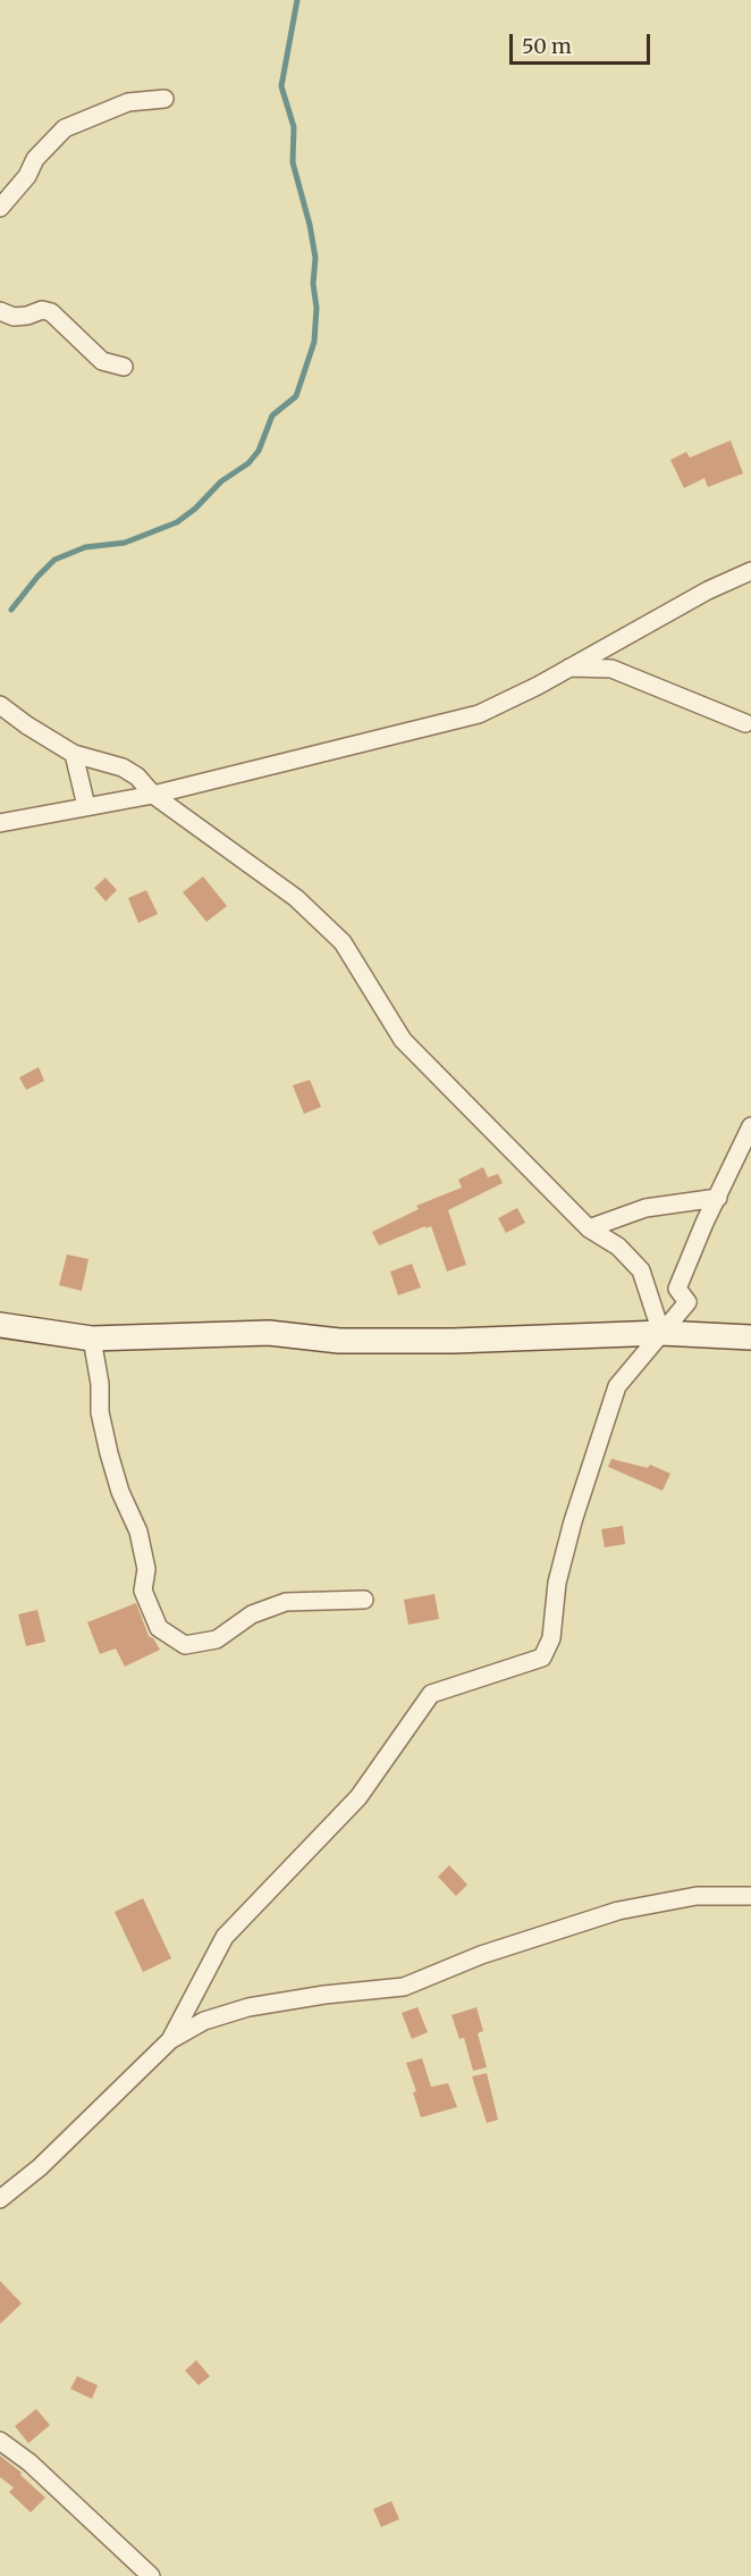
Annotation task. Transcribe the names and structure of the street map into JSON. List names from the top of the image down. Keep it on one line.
{"scale_bar":"50 m"}
